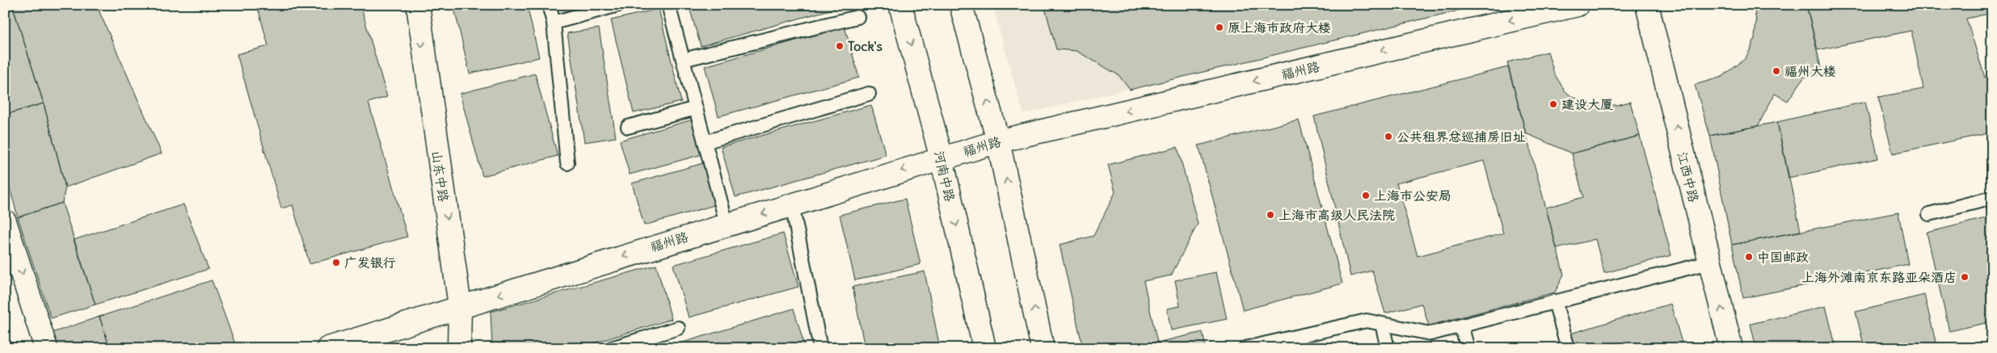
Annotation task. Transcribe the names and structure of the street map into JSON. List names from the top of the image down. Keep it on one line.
{"streets":{"street":["福州路","山东中路","河南中路","江西中路"]},"crossings":[["福州路","山东中路"],["福州路","河南中路"]],"one_way":["福州路","山东中路","江西中路"],"places":["原上海市政府大楼","Tock's","福州大楼","建设大厦","公共租界总巡捕房旧址","上海市公安局","上海市高级人民法院","中国邮政","广发银行","上海外滩南京东路亚朵酒店"]}
